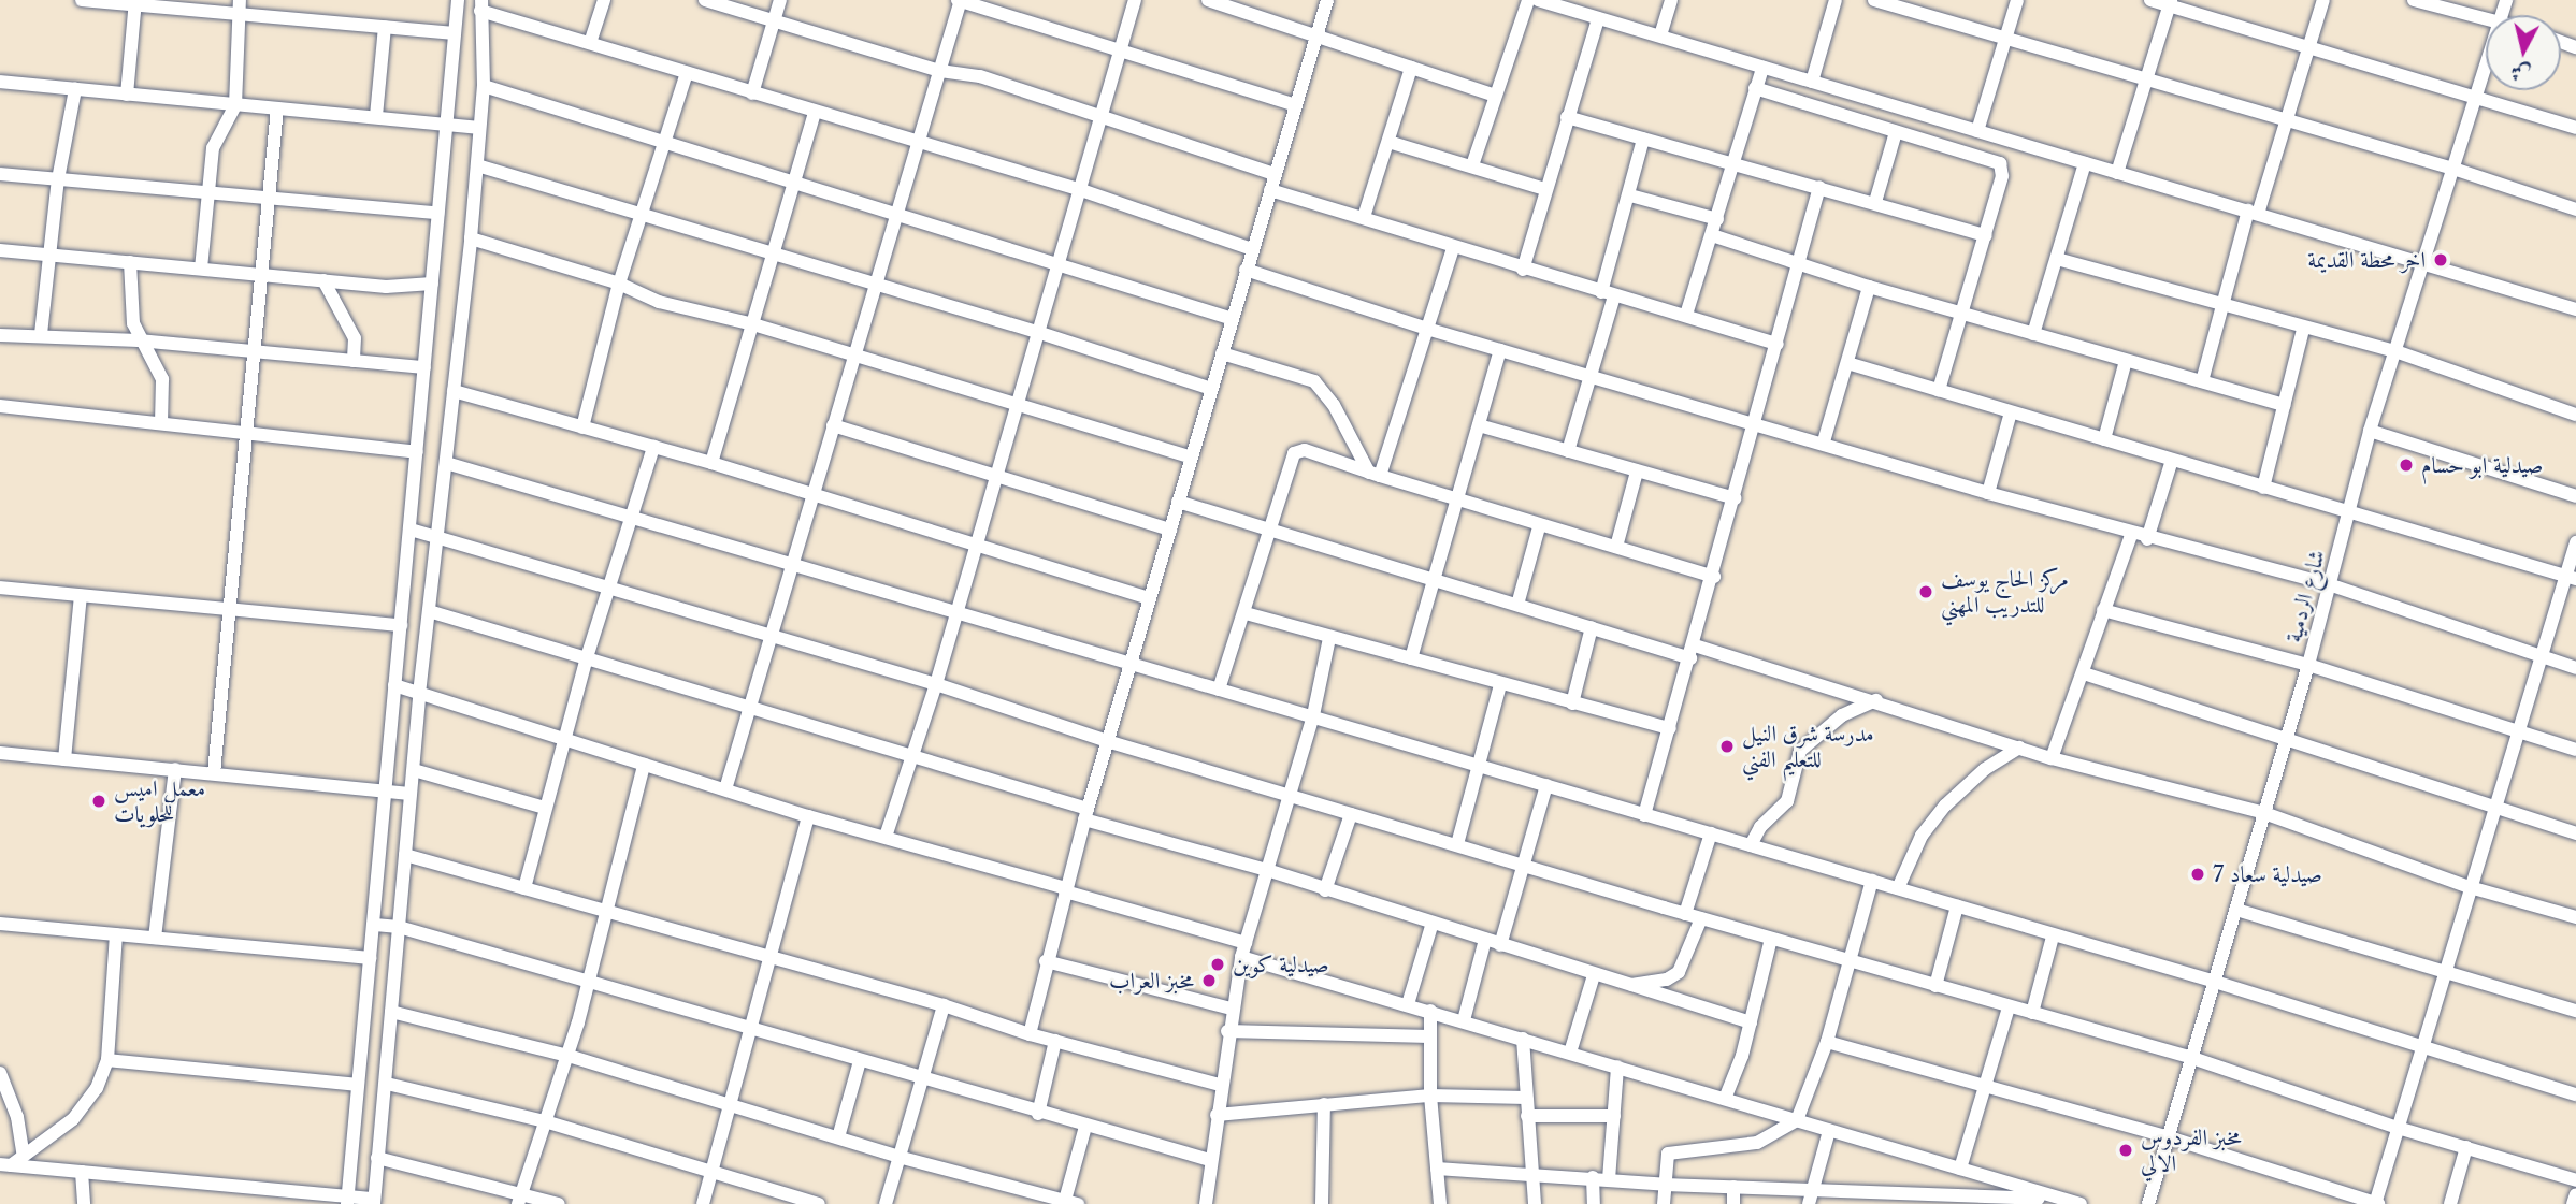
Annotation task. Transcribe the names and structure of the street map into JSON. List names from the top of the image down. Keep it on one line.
{"streets":{"street":["شارع الردمية"]},"places":["اخر محطة القديمة","صيدلية ابو حسام","مركز الحاج يوسف للتدريب المهني","مدرسة شرق النيل للتعليم الفني","معمل اميس للحلويات","صيدلية سعاد 7","صيدلية كوين","مخبز العراب","مخبز الفردوس الالي"],"north":"bottom"}
